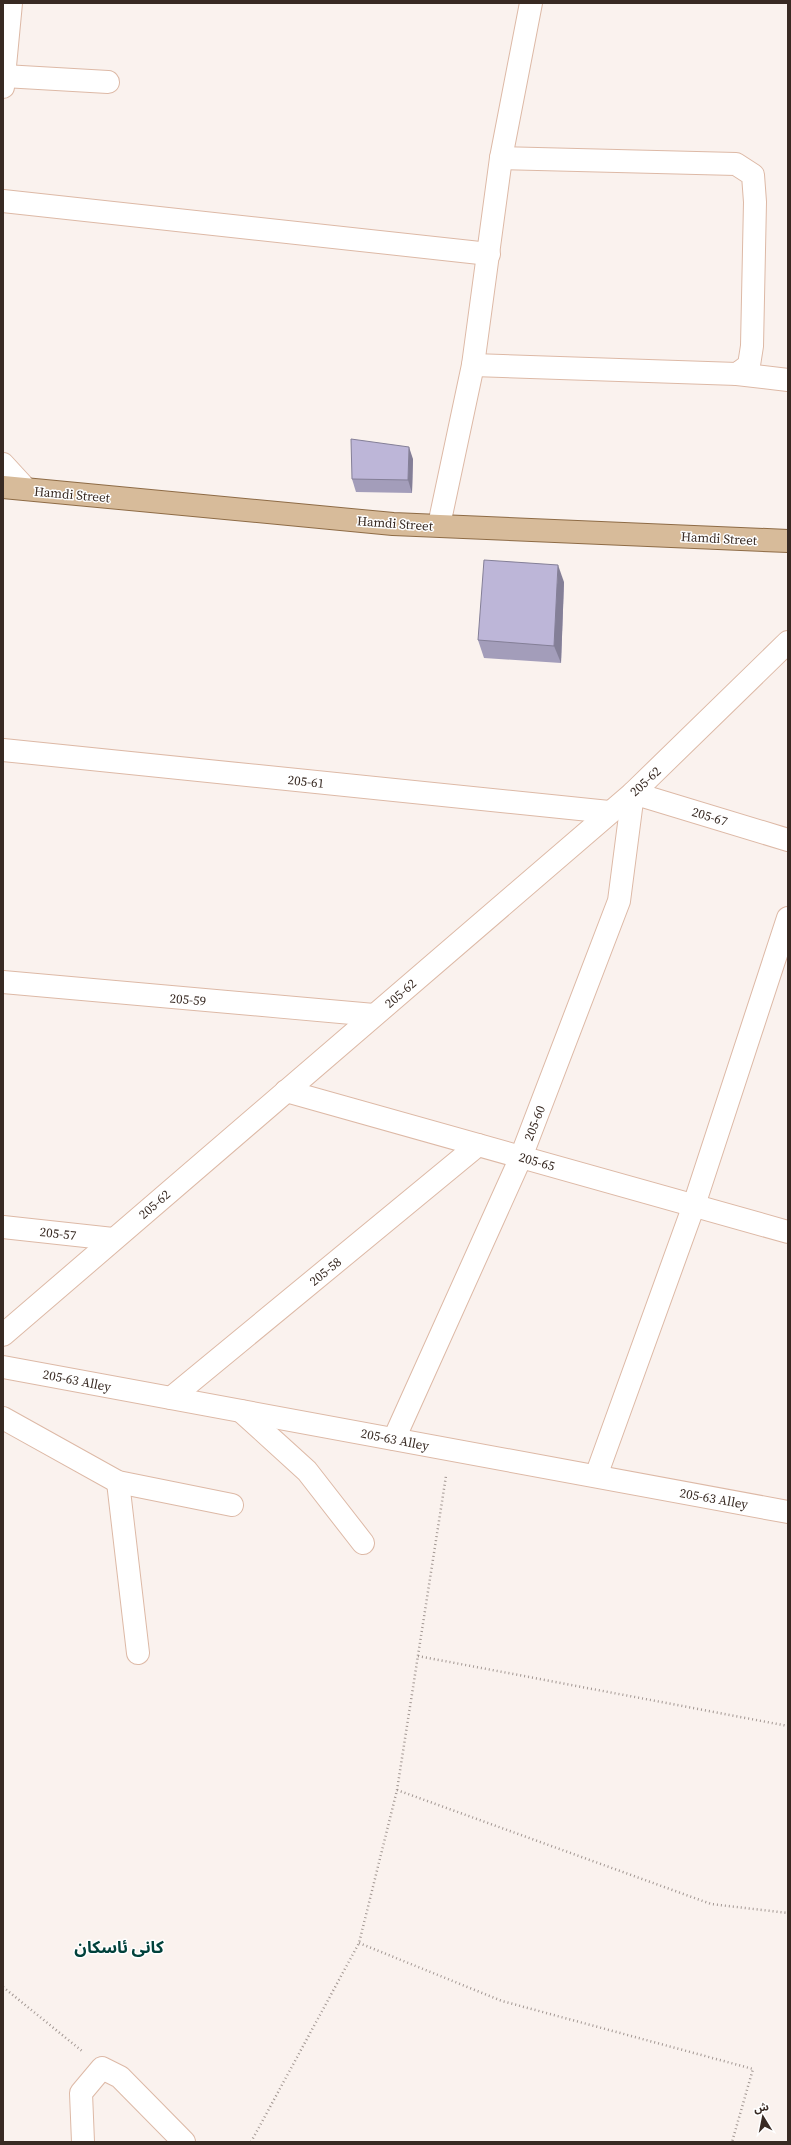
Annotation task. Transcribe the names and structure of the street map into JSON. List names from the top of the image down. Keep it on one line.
{"streets":{"main road":["Hamdi Street"],"street":["205-61","205-62","205-67","205-59","205-60","205-65","205-57","205-58","205-63 Alley"]},"crossings":[["205-61","205-62"],["205-62","205-67"],["205-62","205-59"],["205-62","205-60"],["205-62","205-65"],["205-62","205-57"],["205-67","205-60"],["205-60","205-65"],["205-60","205-63 Alley"],["205-65","205-58"],["205-58","205-63 Alley"]],"districts":["کانی ئاسکان"],"north":"top"}
